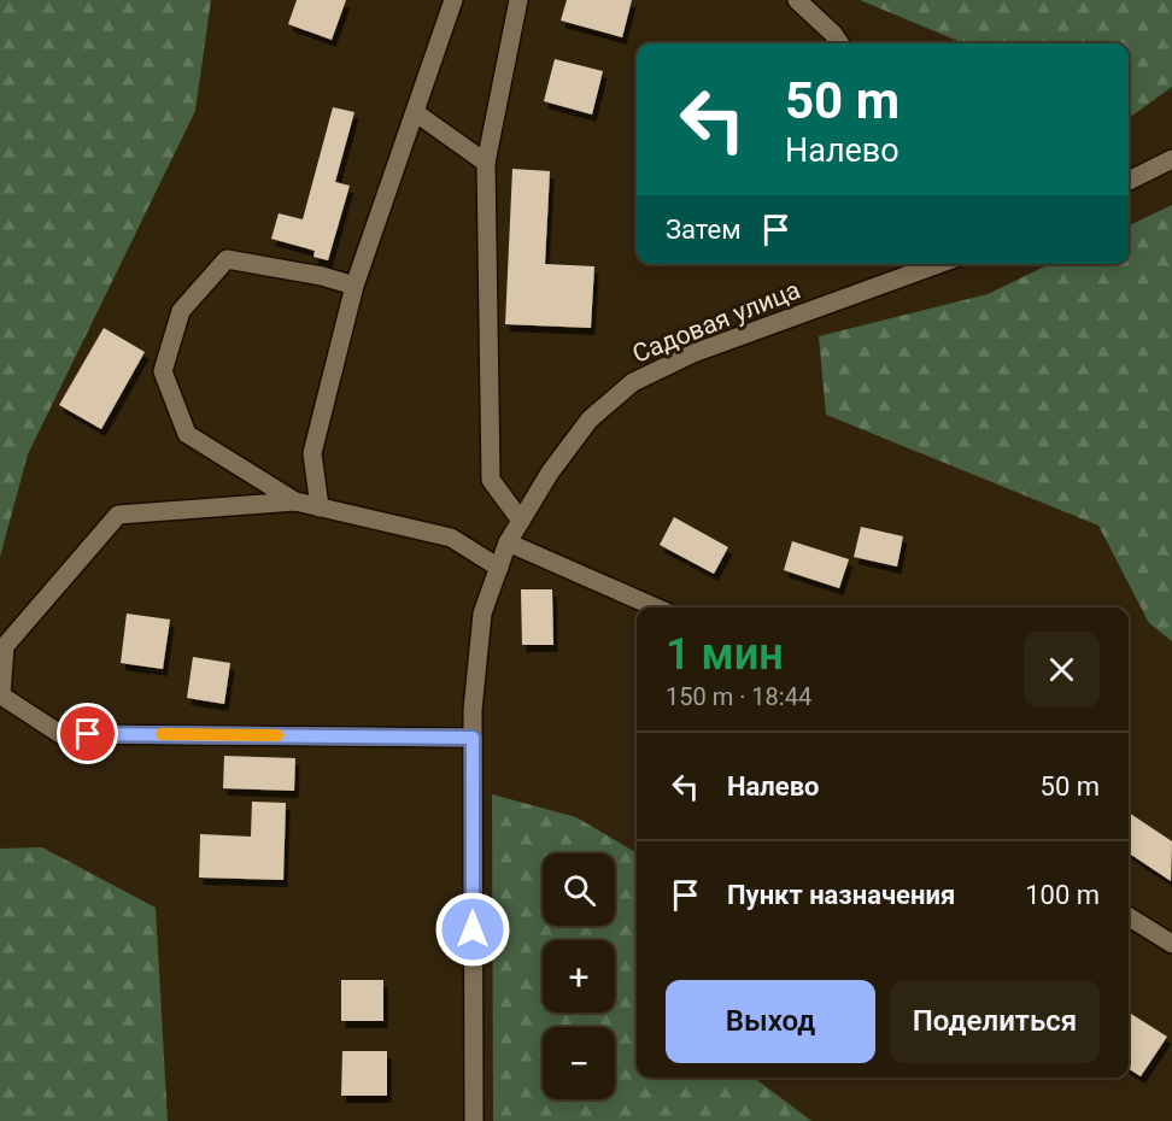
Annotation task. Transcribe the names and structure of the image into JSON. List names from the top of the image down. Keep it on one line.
{"streets":{"street":["Садовая улица"]},"page":{"turn":["50 m","Налево"],"then":"Затем","heading":["1 мин","150 m · 18:44"],"list":[{"name":"Налево","value":"50 m"},{"name":"Пункт назначения","value":"100 m"}],"map_buttons":["+","−"],"buttons":["Выход","Поделиться"]}}
